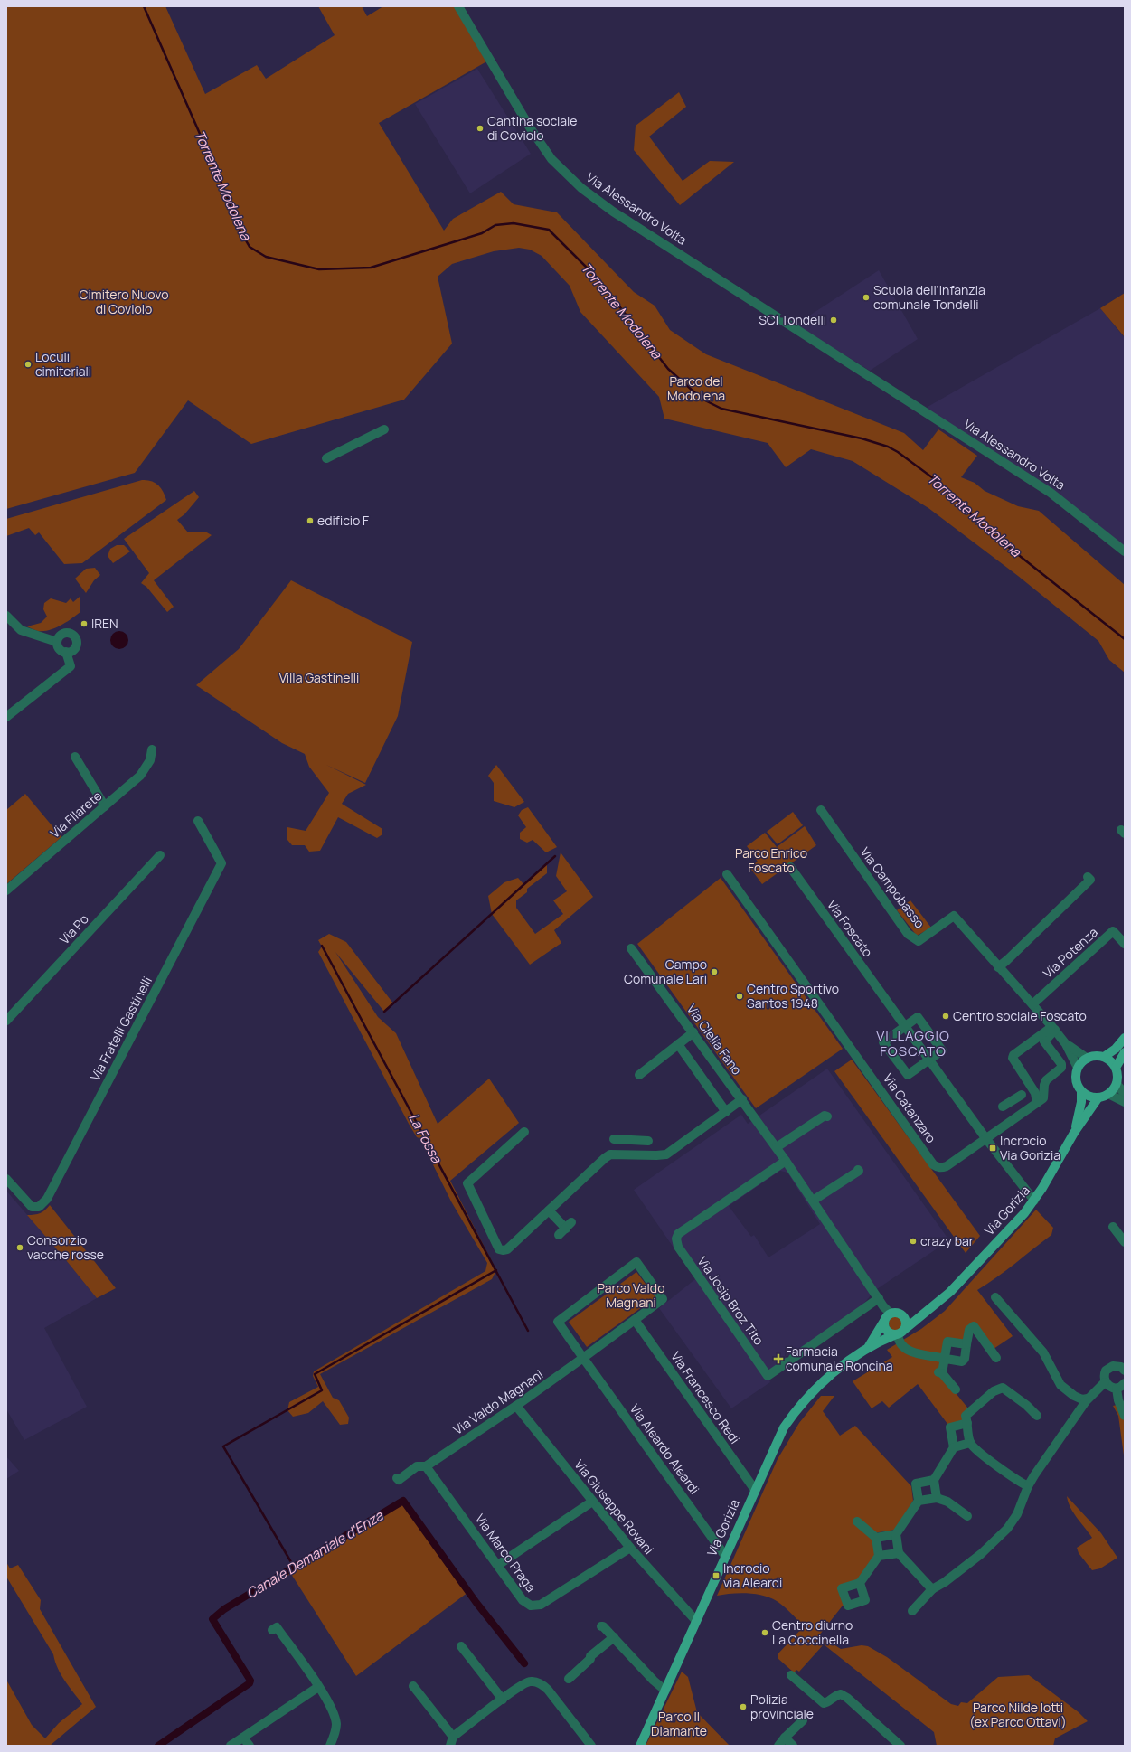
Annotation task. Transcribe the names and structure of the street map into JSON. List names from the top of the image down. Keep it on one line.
{"streets":{"main road":["Via Gorizia"],"street":["Via Alessandro Volta","Via Filarete","Via Campobasso","Via Foscato","Via Po","Via Potenza","Via Fratelli Gastinelli","Via Clelia Fano","Via Catanzaro","Via Josip Broz Tito","Via Francesco Redi","Via Valdo Magnani","Via Aleardo Aleardi","Via Giuseppe Rovani","Via Marco Praga"]},"crossings":[["Via Campobasso","Via Potenza"],["Via Campobasso","Via Gorizia"],["Via Foscato","Via Catanzaro"],["Via Foscato","Via Gorizia"],["Via Clelia Fano","Via Gorizia"],["Via Clelia Fano","Via Josip Broz Tito"],["Via Gorizia","Via Francesco Redi"],["Via Gorizia","Via Aleardo Aleardi"],["Via Gorizia","Via Giuseppe Rovani"],["Via Francesco Redi","Via Aleardo Aleardi"],["Via Valdo Magnani","Via Aleardo Aleardi"],["Via Valdo Magnani","Via Giuseppe Rovani"],["Via Valdo Magnani","Via Marco Praga"],["Via Giuseppe Rovani","Via Marco Praga"]],"districts":["VILLAGGIO FOSCATO"],"water":["Torrente Modolena","La Fossa","Canale Demaniale d'Enza"],"parks":["Cimitero Nuovo di Coviolo","Parco del Modolena","Villa Gastinelli","Parco Enrico Foscato","Parco Valdo Magnani","Parco Nilde Iotti (ex Parco Ottavi)","Parco Il Diamante"],"places":{"other":["Cantina sociale di Coviolo","Scuola dell'infanzia comunale Tondelli","SCI Tondelli","Loculi cimiteriali","edificio F","IREN","Campo Comunale Lari","Centro Sportivo Santos 1948","Centro sociale Foscato","crazy bar","Consorzio vacche rosse","Centro diurno La Coccinella","Polizia provinciale"],"transit":["Incrocio Via Gorizia","Incrocio via Aleardi"],"health":["Farmacia comunale Roncina"]}}
